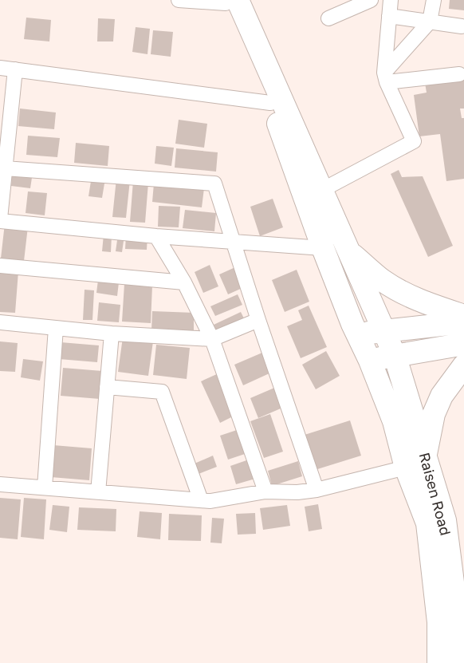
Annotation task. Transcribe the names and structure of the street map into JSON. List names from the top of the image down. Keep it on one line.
{"streets":{"main road":["Raisen Road"]}}
